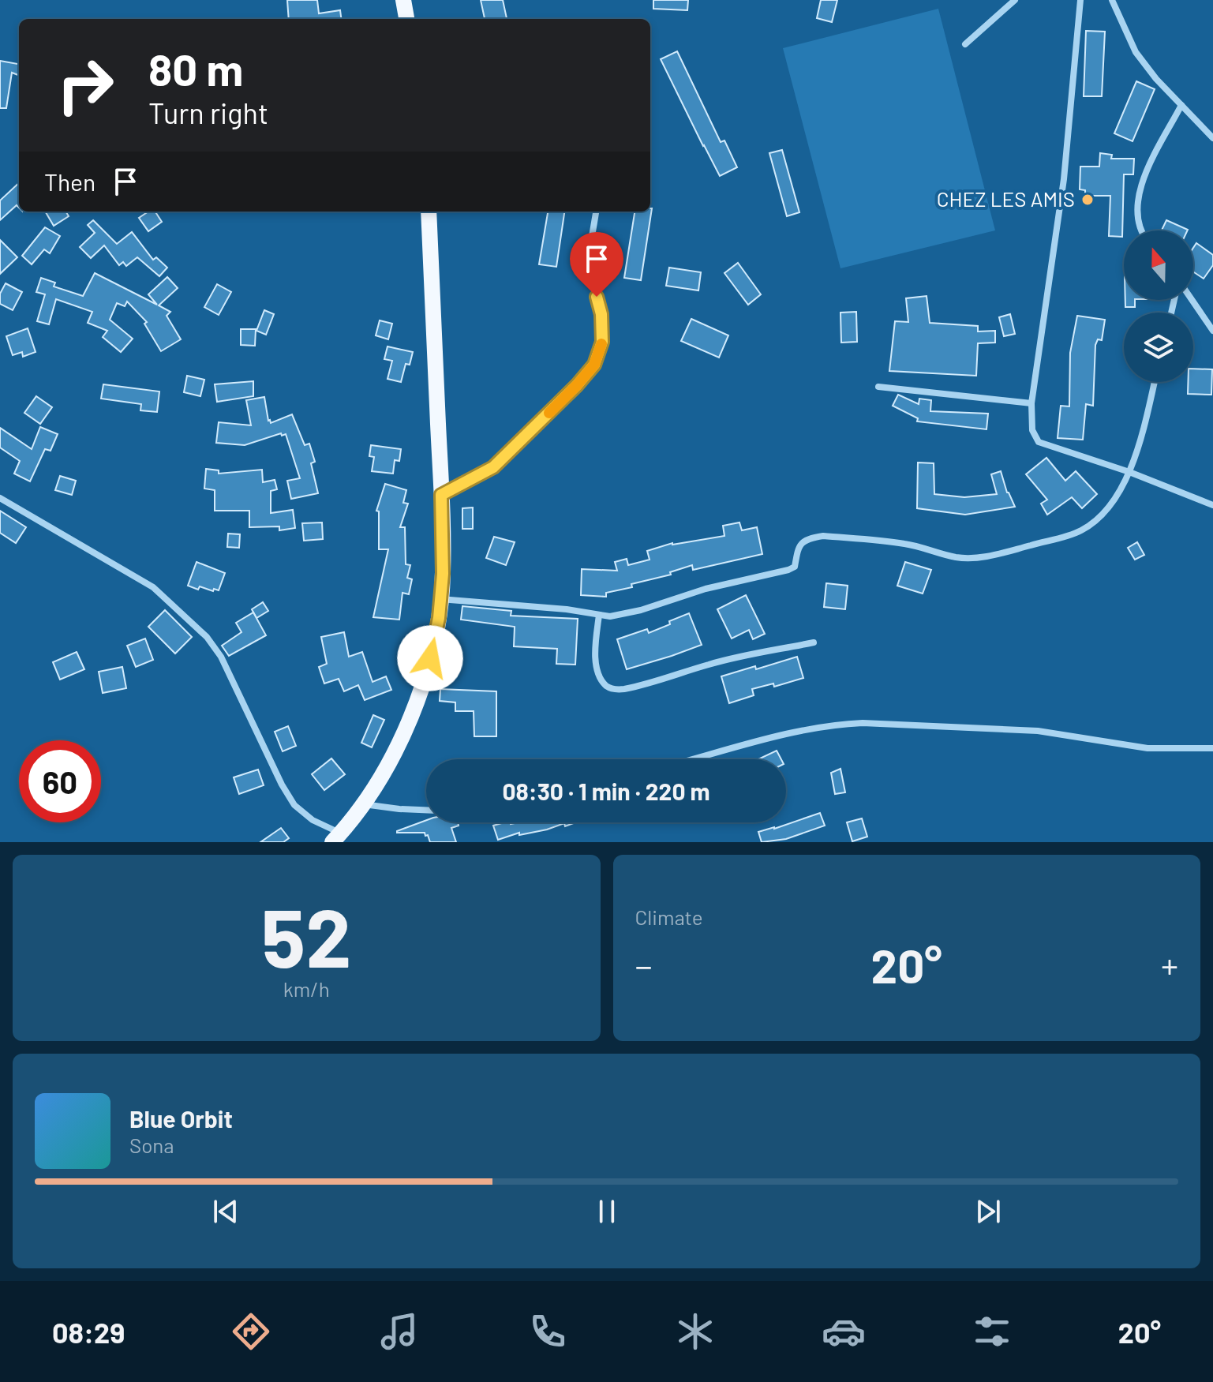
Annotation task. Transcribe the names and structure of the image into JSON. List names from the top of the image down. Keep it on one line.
{"places":["CHEZ LES AMIS"],"north":"top","page":{"turn":["80 m","Turn right"],"then":"Then","limit":"60","trip":"08:30 · 1 min · 220 m","tile":[["52","km/h"],"Climate"],"heat":["−","20°","+"],"song":["Blue Orbit","Sona"],"tabs":["08:29","20°"]}}
